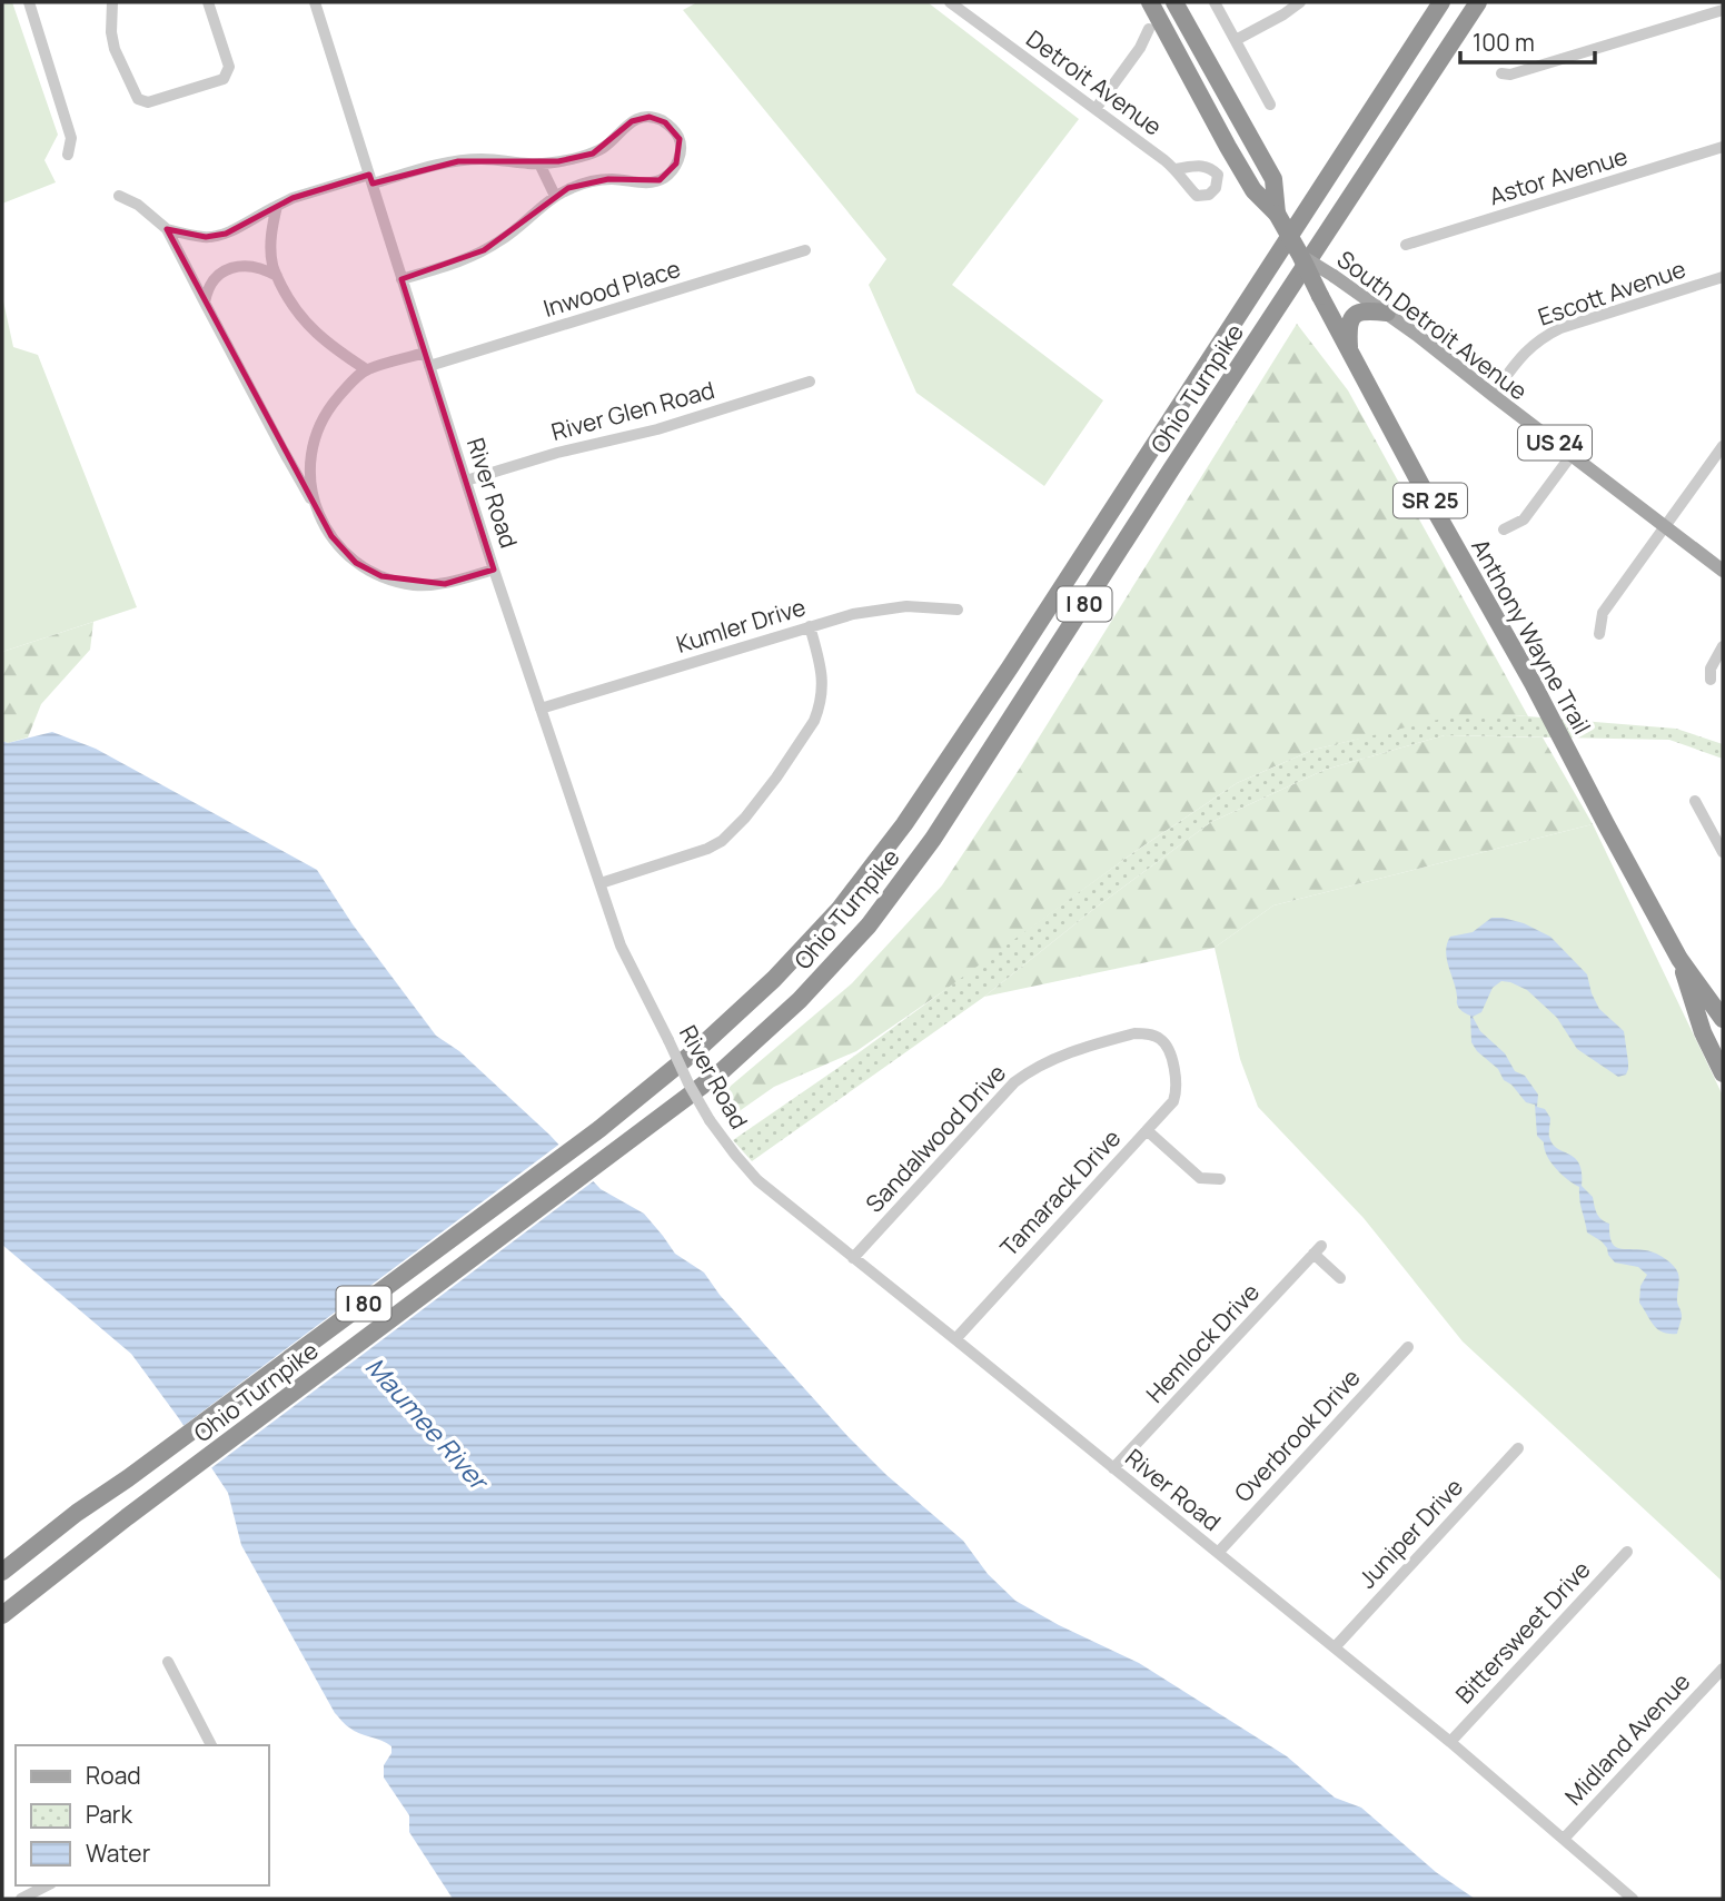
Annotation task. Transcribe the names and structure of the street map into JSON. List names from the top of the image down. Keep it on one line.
{"streets":{"highway":["Ohio Turnpike","US 24","SR 25","I 80","Anthony Wayne Trail"],"main road":["South Detroit Avenue"],"street":["Detroit Avenue","Astor Avenue","Inwood Place","Escott Avenue","River Glen Road","River Road","Kumler Drive","Sandalwood Drive","Tamarack Drive","Hemlock Drive","Overbrook Drive","Juniper Drive","Bittersweet Drive","Midland Avenue"]},"crossings":[["Inwood Place","River Road"],["Escott Avenue","South Detroit Avenue"],["South Detroit Avenue","Anthony Wayne Trail"],["River Glen Road","River Road"],["River Road","Kumler Drive"],["River Road","Sandalwood Drive"],["River Road","Tamarack Drive"],["River Road","Hemlock Drive"],["River Road","Overbrook Drive"],["River Road","Juniper Drive"],["River Road","Bittersweet Drive"],["River Road","Midland Avenue"],["Sandalwood Drive","Tamarack Drive"]],"water":["Maumee River"],"legend":["Road","Park","Water"],"scale_bar":"100 m"}
